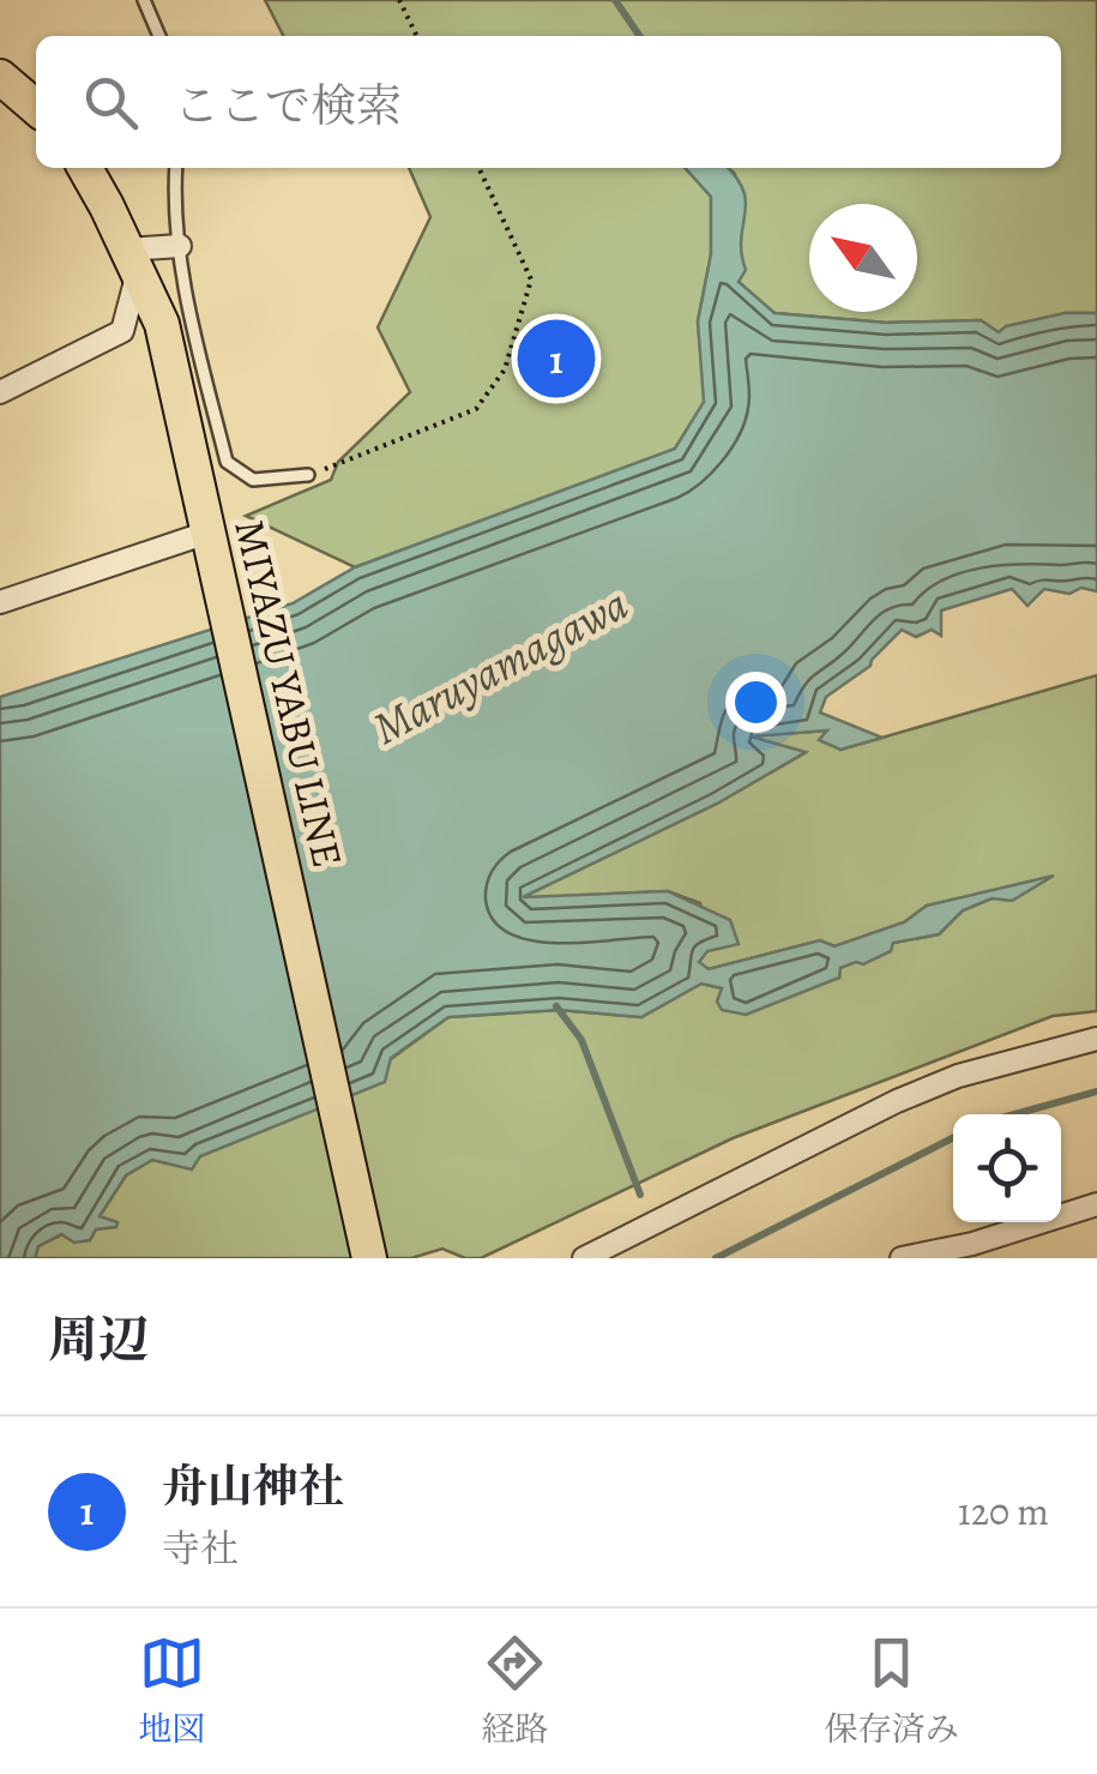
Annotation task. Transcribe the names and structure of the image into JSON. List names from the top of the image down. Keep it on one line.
{"streets":{"main road":["MIYAZU YABU LINE"]},"water":["Maruyamagawa"],"north":"top left","page":{"search":"ここで検索","pins":"1","heading":"周辺","list":[{"mark":"1","name":"舟山神社","note":"寺社","value":"120 m"}],"nav":["地図","経路","保存済み"]}}
